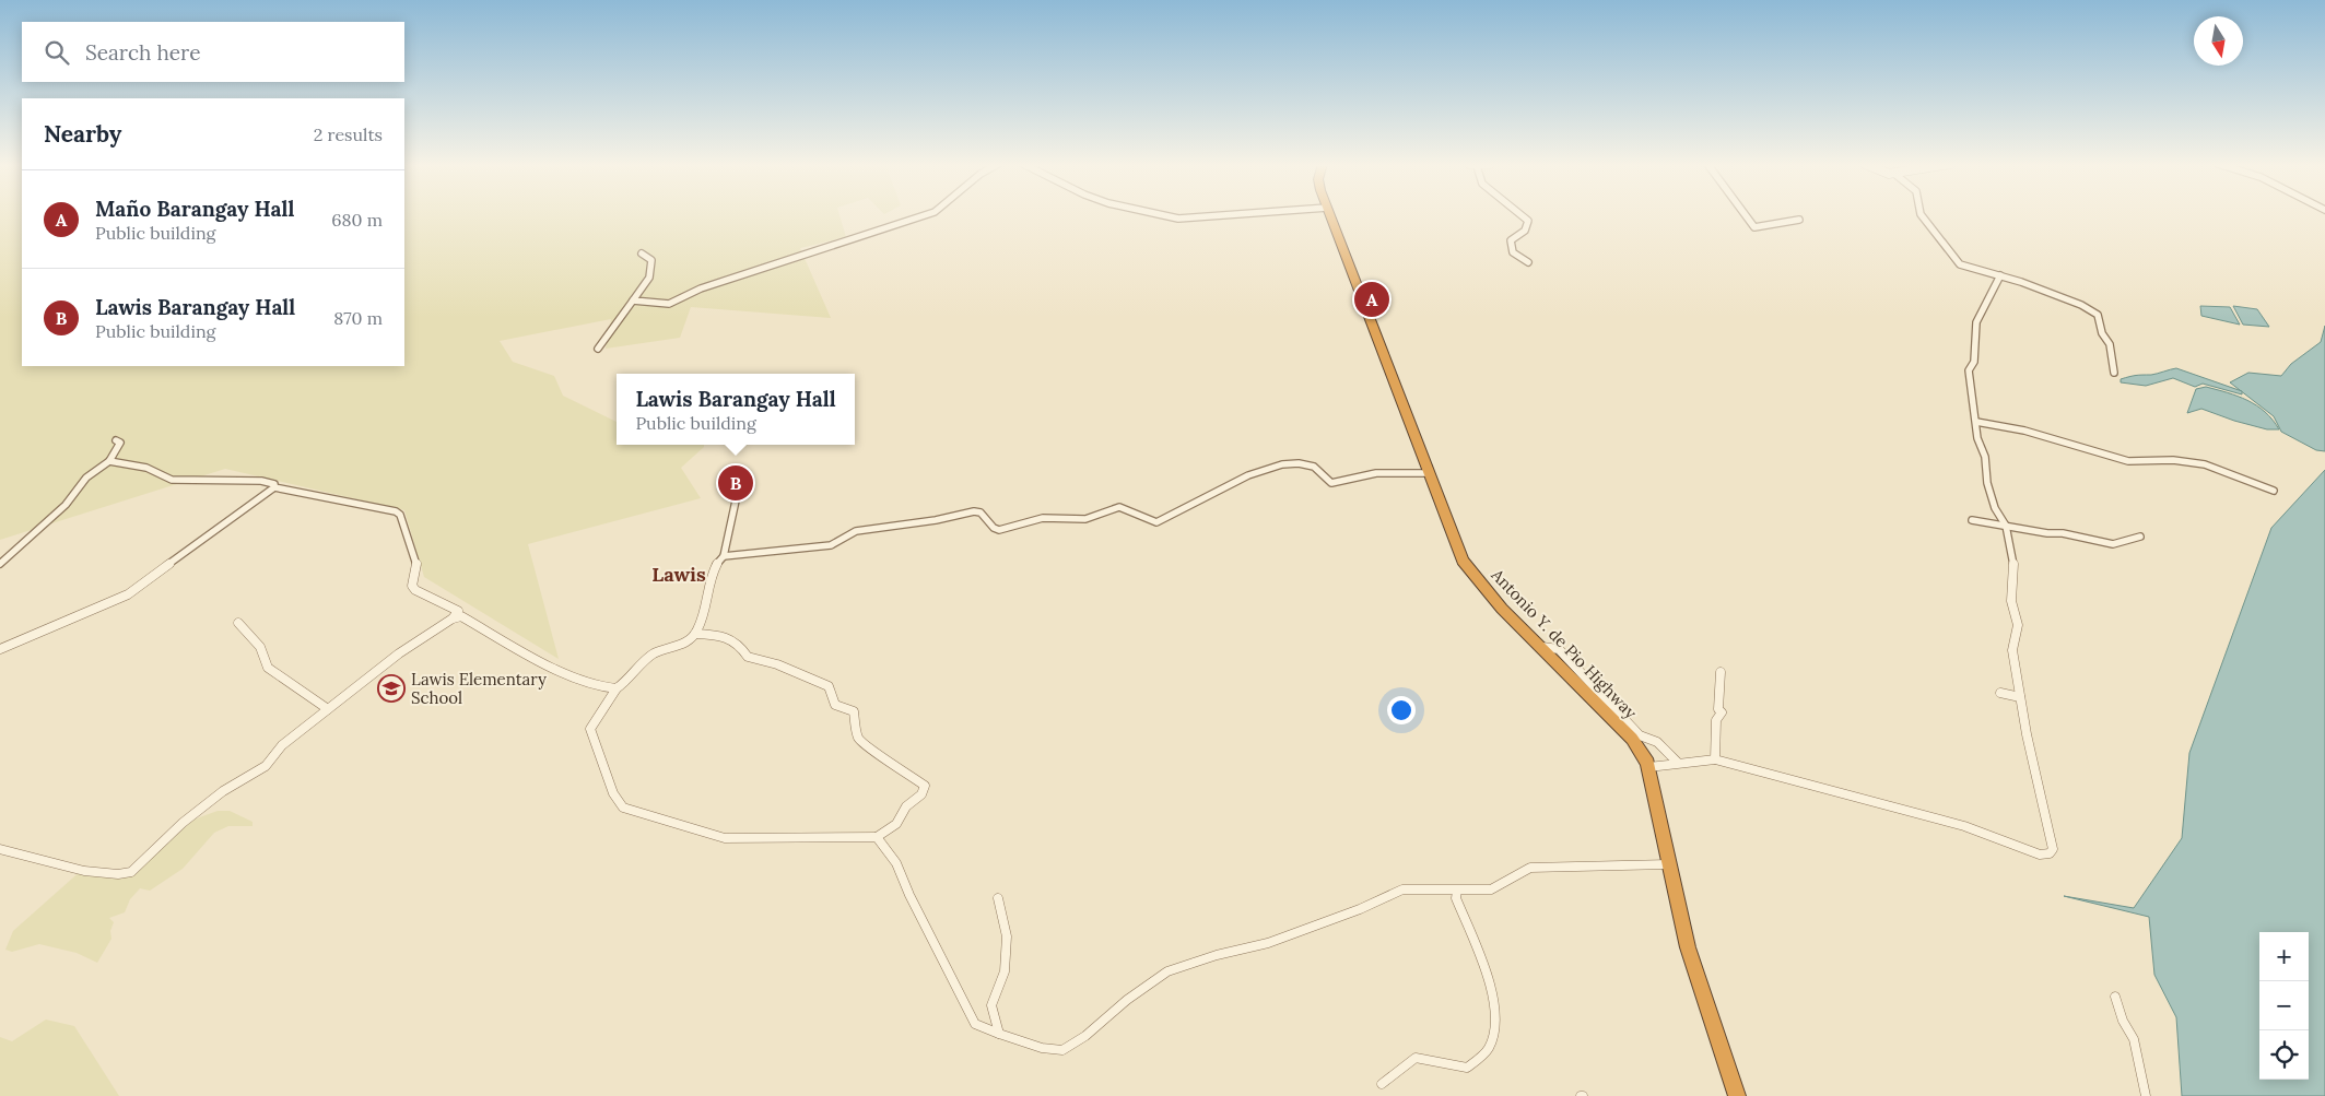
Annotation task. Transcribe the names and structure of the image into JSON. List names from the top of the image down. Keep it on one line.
{"streets":{"highway":["Antonio Y. de Pio Highway"]},"districts":["Lawis"],"places":{"school or university":["Lawis Elementary School"]},"north":"bottom","page":{"search":"Search here","heading":["Nearby","2 results"],"list":[{"mark":"A","name":"Maño Barangay Hall","note":"Public building","value":"680 m"},{"mark":"B","name":"Lawis Barangay Hall","note":"Public building","value":"870 m"}],"pins":["A","B"],"popup":["Lawis Barangay Hall","Public building"],"map_buttons":["+","−"]}}
